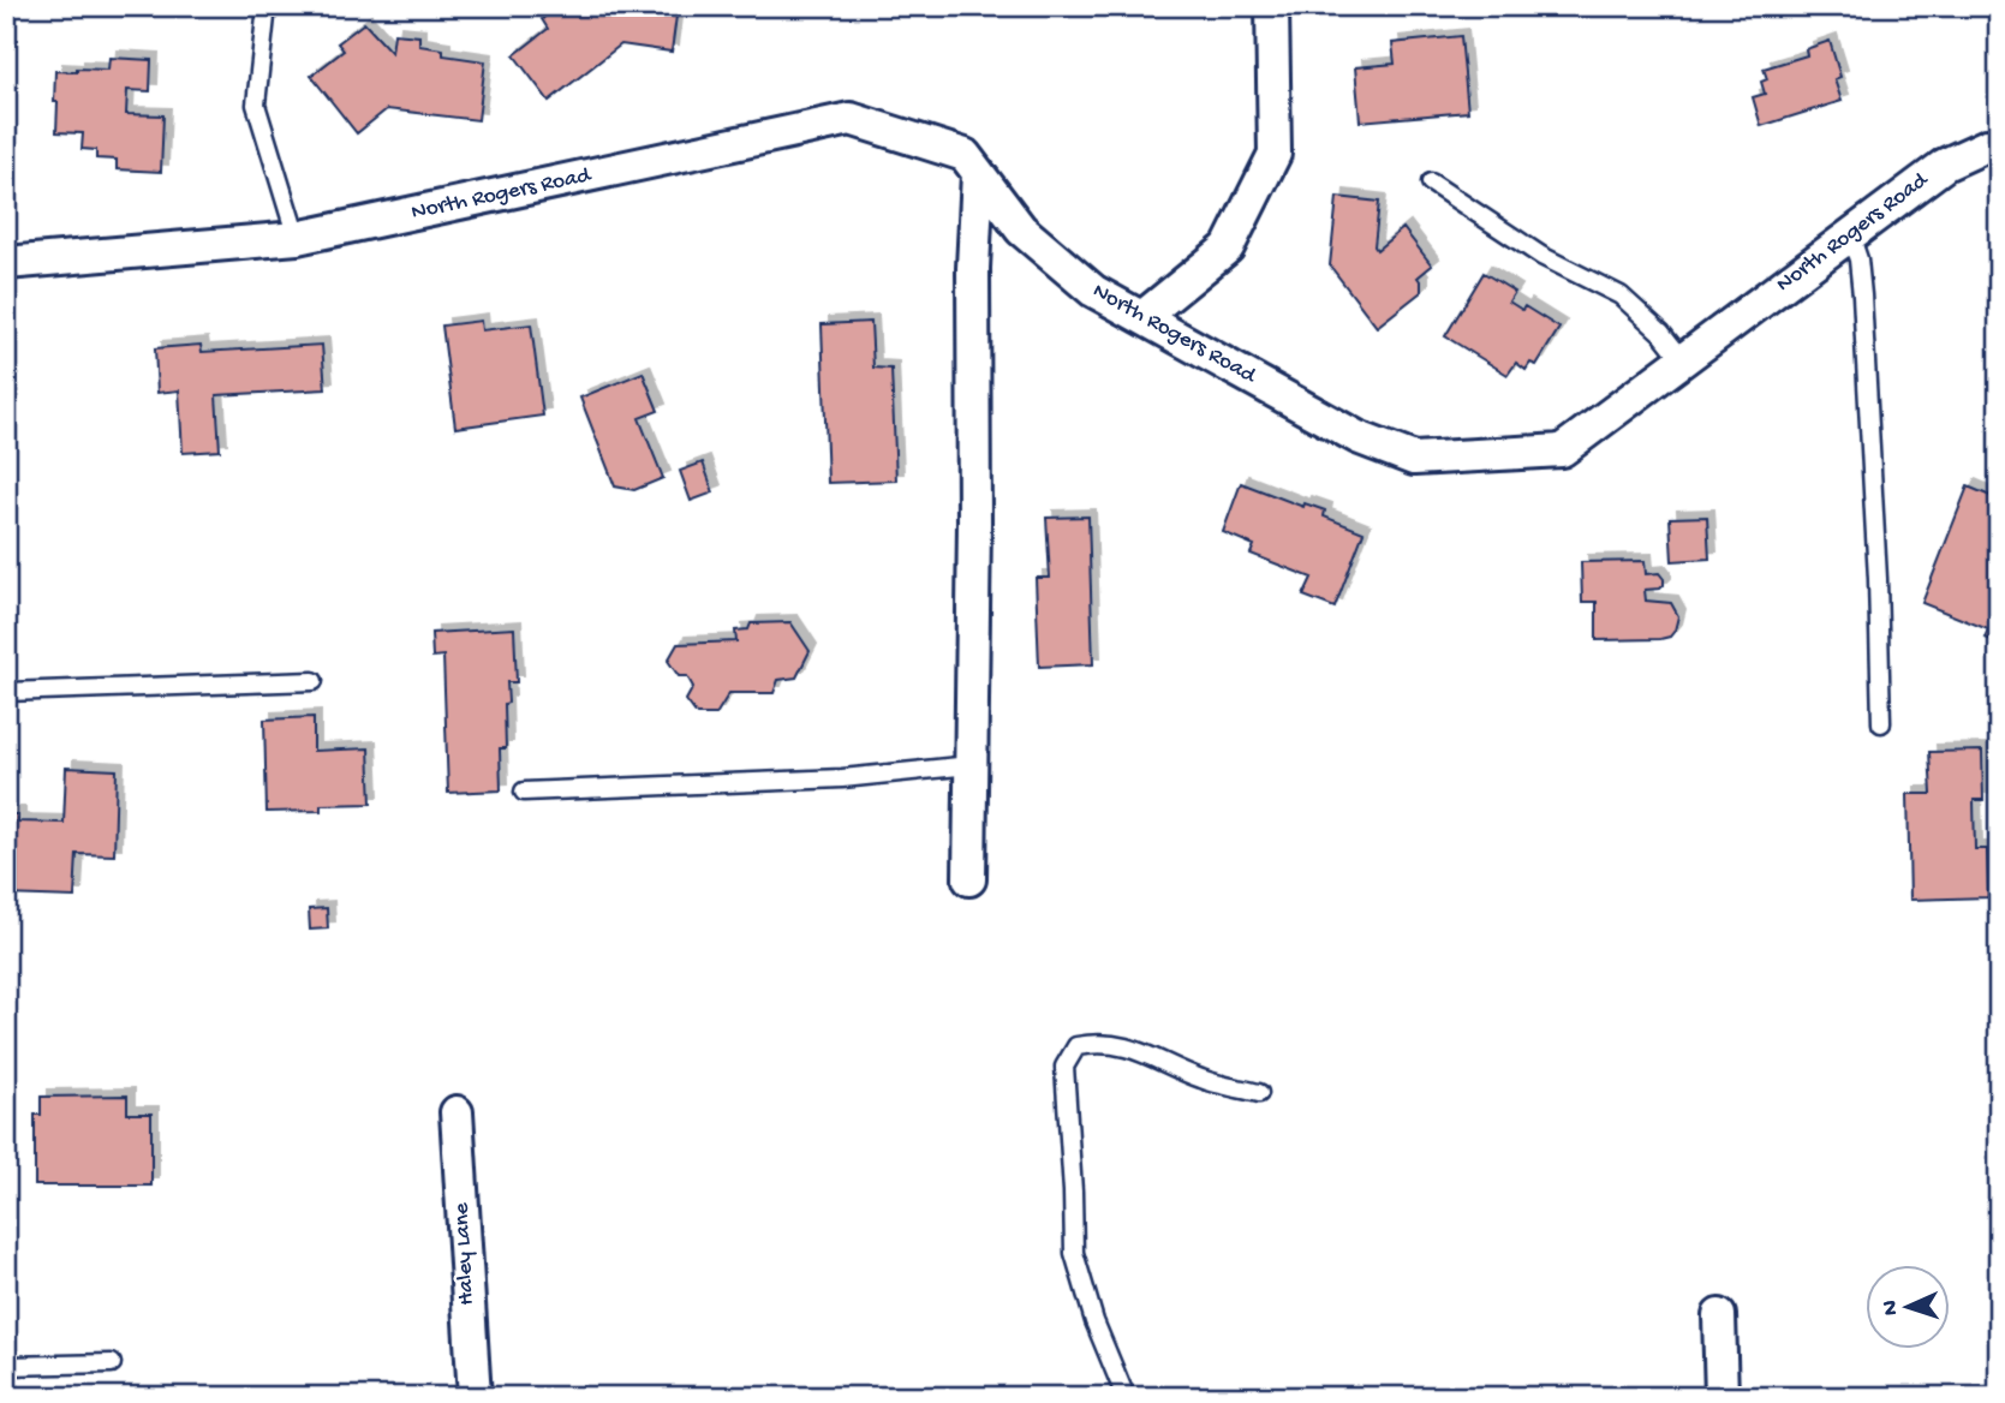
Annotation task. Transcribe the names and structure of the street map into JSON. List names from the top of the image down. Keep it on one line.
{"streets":{"street":["North Rogers Road","Haley Lane"]},"north":"left"}
